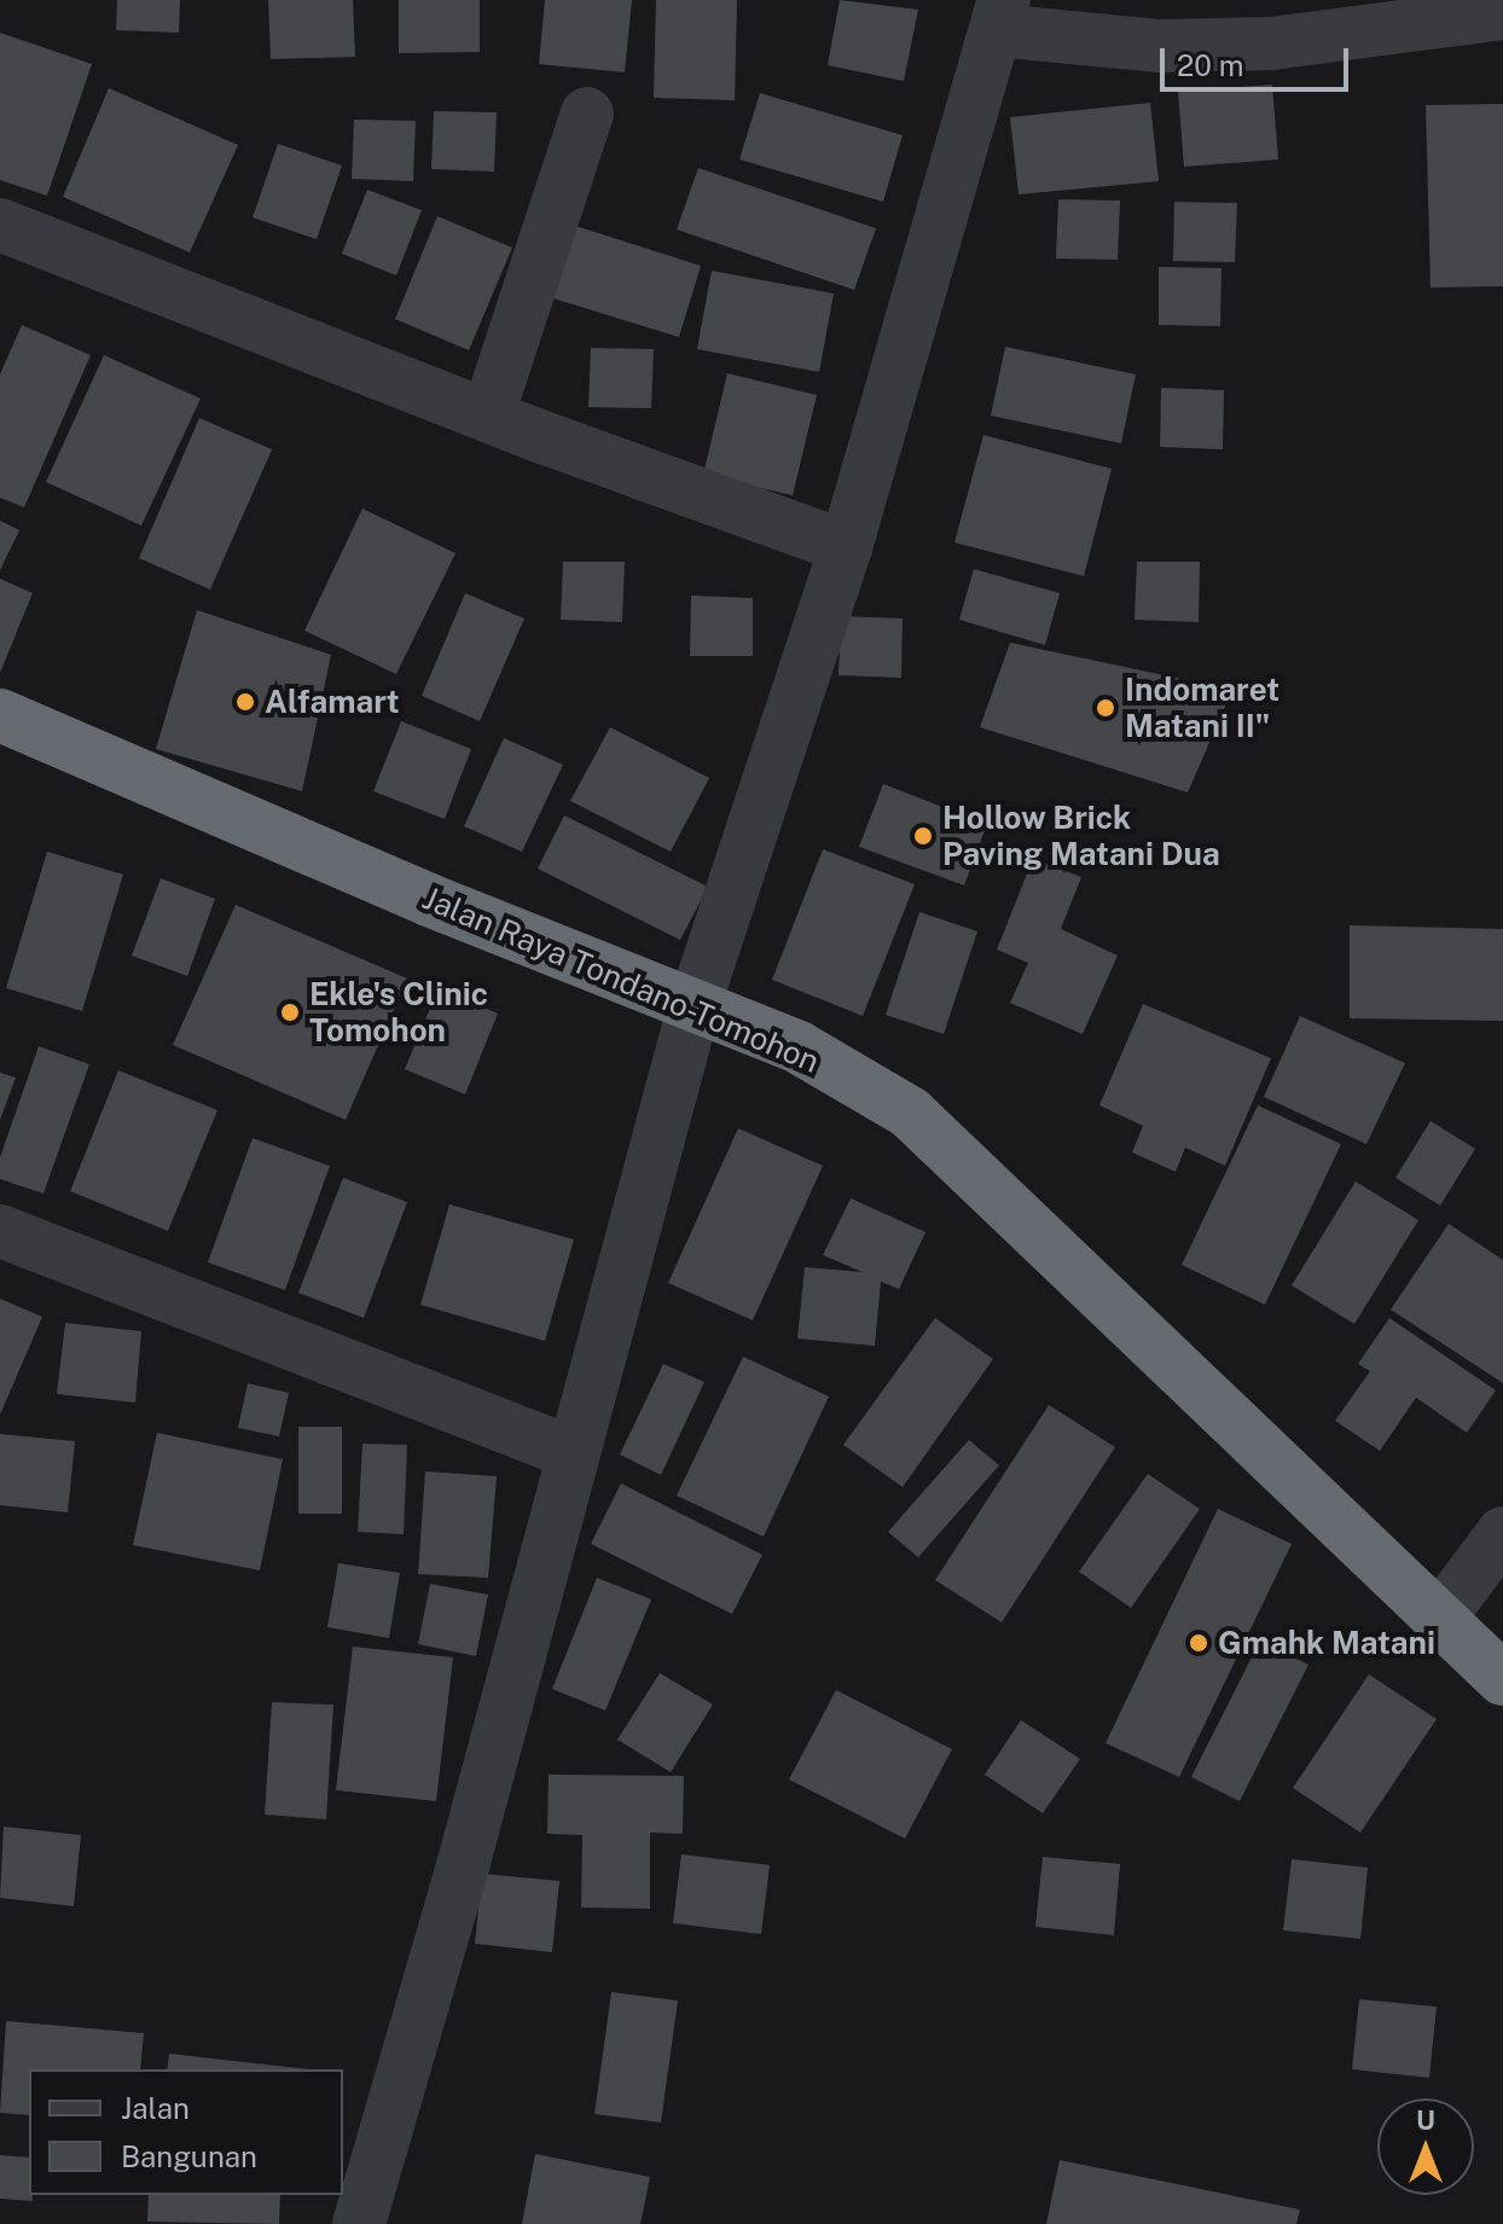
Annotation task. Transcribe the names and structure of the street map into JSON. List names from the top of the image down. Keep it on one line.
{"streets":{"highway":["Jalan Raya Tondano-Tomohon"]},"places":["Alfamart","Indomaret Matani II\"","Hollow Brick Paving Matani Dua","Ekle's Clinic Tomohon","Gmahk Matani"],"legend":["Jalan","Bangunan"],"scale_bar":"20 m","north":"top"}
